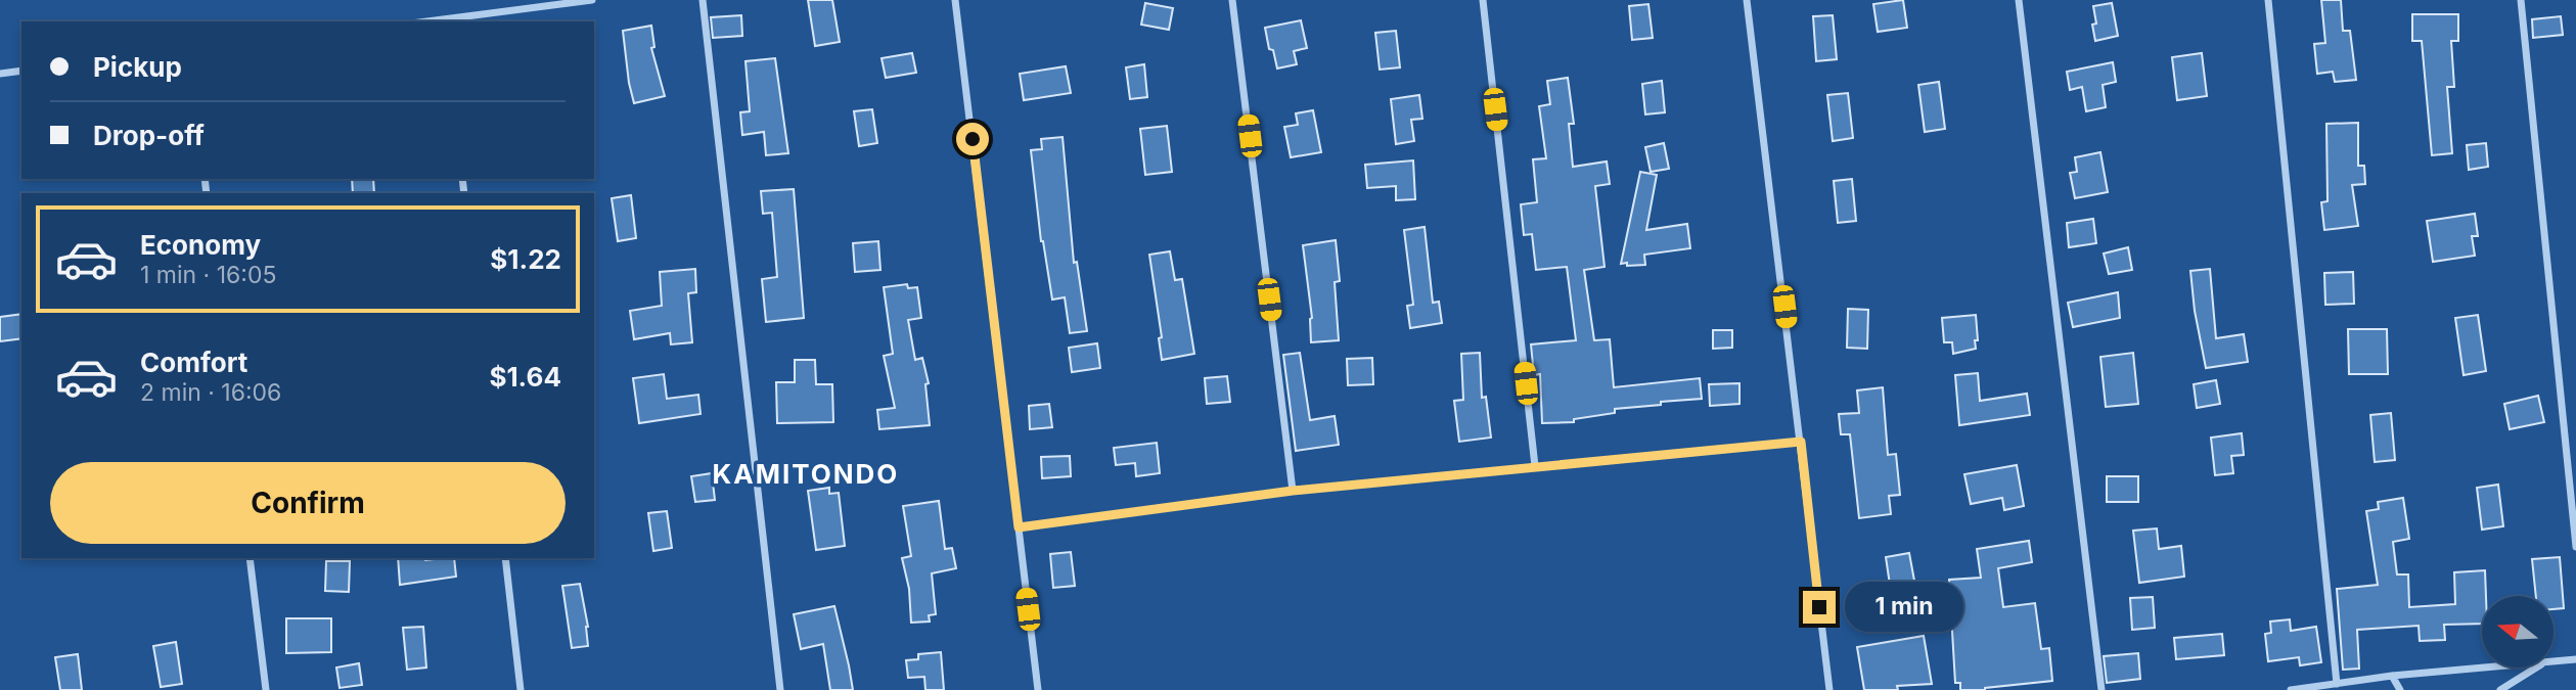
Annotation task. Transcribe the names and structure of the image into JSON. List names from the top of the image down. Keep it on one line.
{"districts":["KAMITONDO"],"north":"left","page":{"banner":["Pickup","Drop-off"],"list":[{"name":"Economy","note":"1 min · 16:05","value":"$1.22"},{"name":"Comfort","note":"2 min · 16:06","value":"$1.64"}],"buttons":"Confirm","bubble":"1 min"}}
